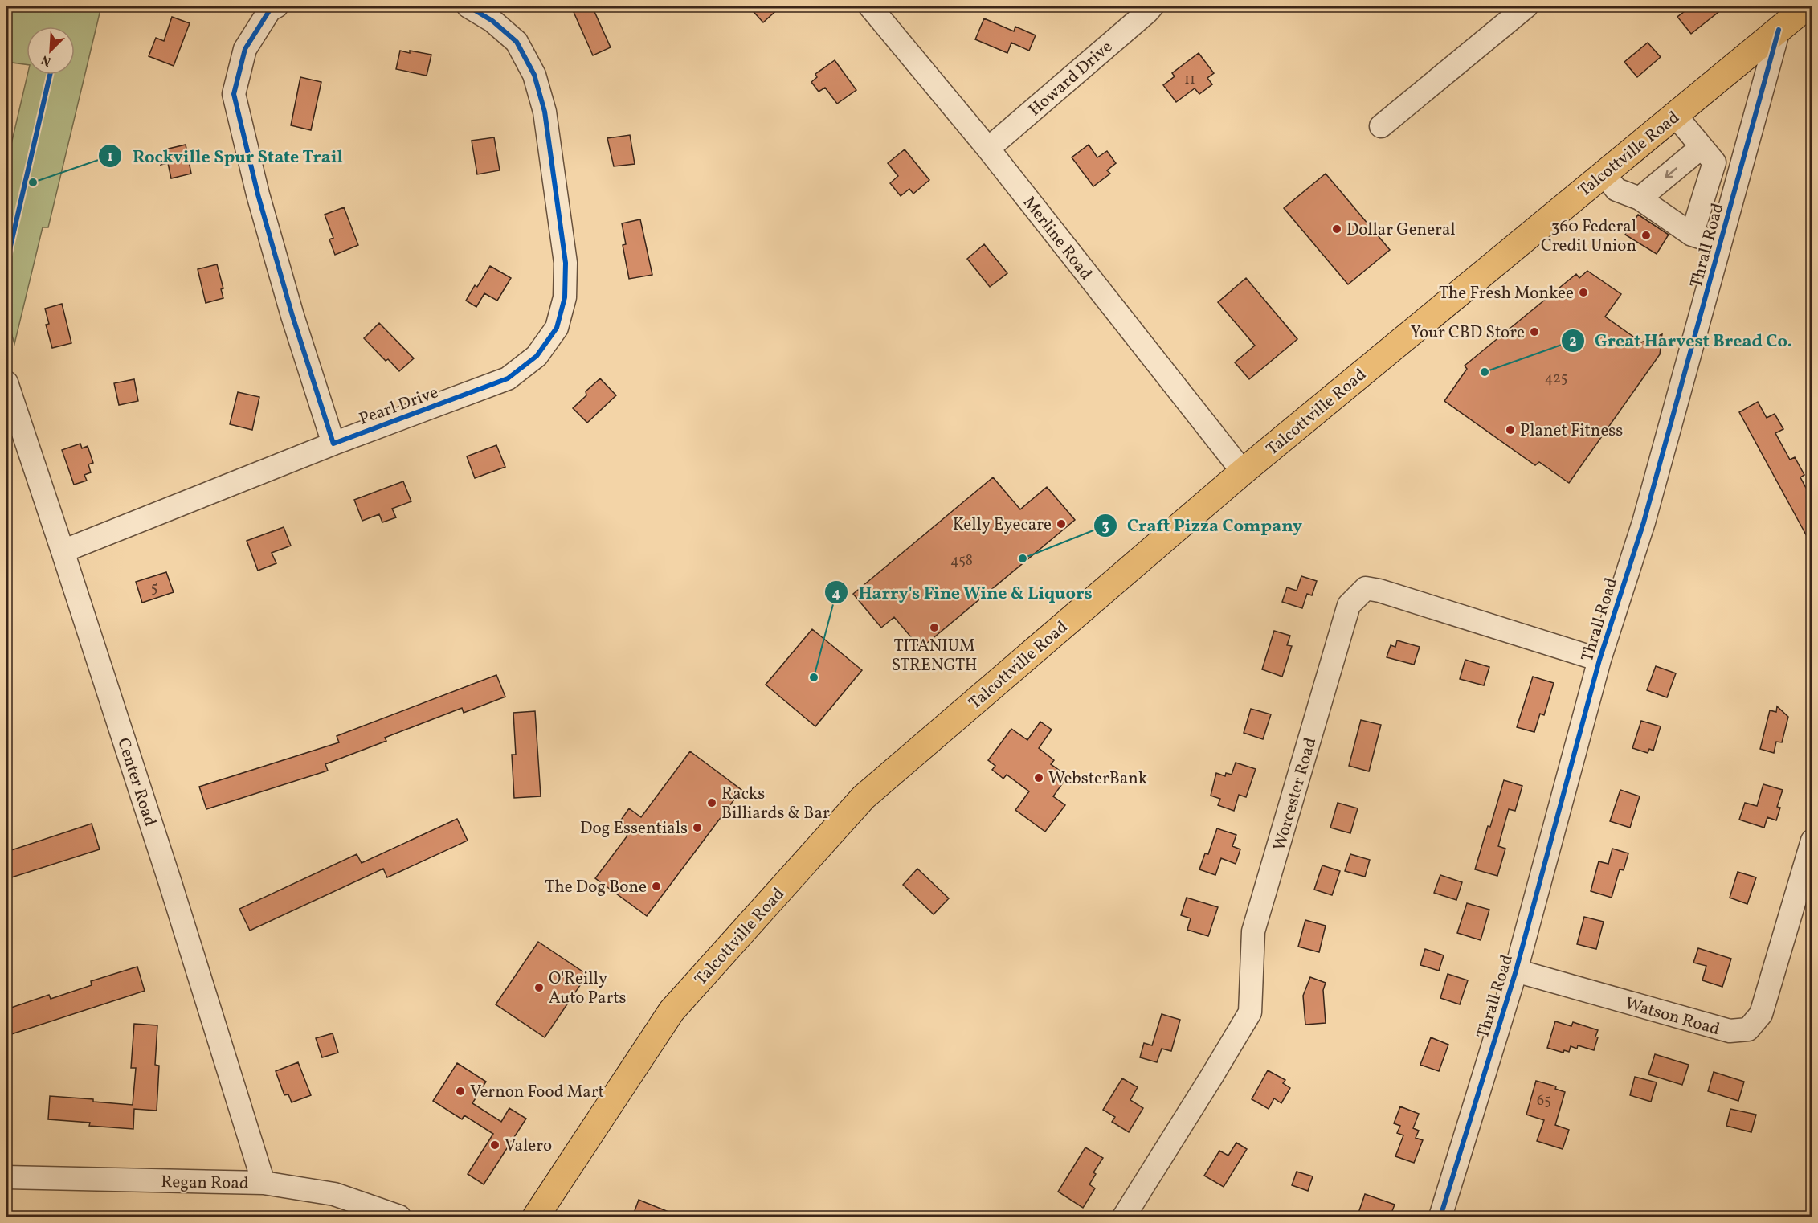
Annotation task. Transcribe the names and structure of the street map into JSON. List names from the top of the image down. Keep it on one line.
{"streets":{"main road":["Talcottville Road"],"street":["Howard Drive","Merline Road","Thrall Road","Pearl Drive","Center Road","Worcester Road","Watson Road","Regan Road"]},"crossings":[["Howard Drive","Merline Road"],["Talcottville Road","Merline Road"],["Talcottville Road","Thrall Road"],["Thrall Road","Worcester Road"],["Thrall Road","Watson Road"],["Pearl Drive","Center Road"],["Center Road","Regan Road"]],"places":["Rockville Spur State Trail","Dollar General","360 Federal Credit Union","The Fresh Monkee","Your CBD Store","Great Harvest Bread Co.","Planet Fitness","Kelly Eyecare","Craft Pizza Company","TITANIUM STRENGTH","Harry's Fine Wine & Liquors","WebsterBank","Racks Billiards & Bar","Dog Essentials","The Dog Bone","O'Reilly Auto Parts","Vernon Food Mart","Valero"],"house_numbers":["11","425","458","5","65"],"north":"bottom left"}
